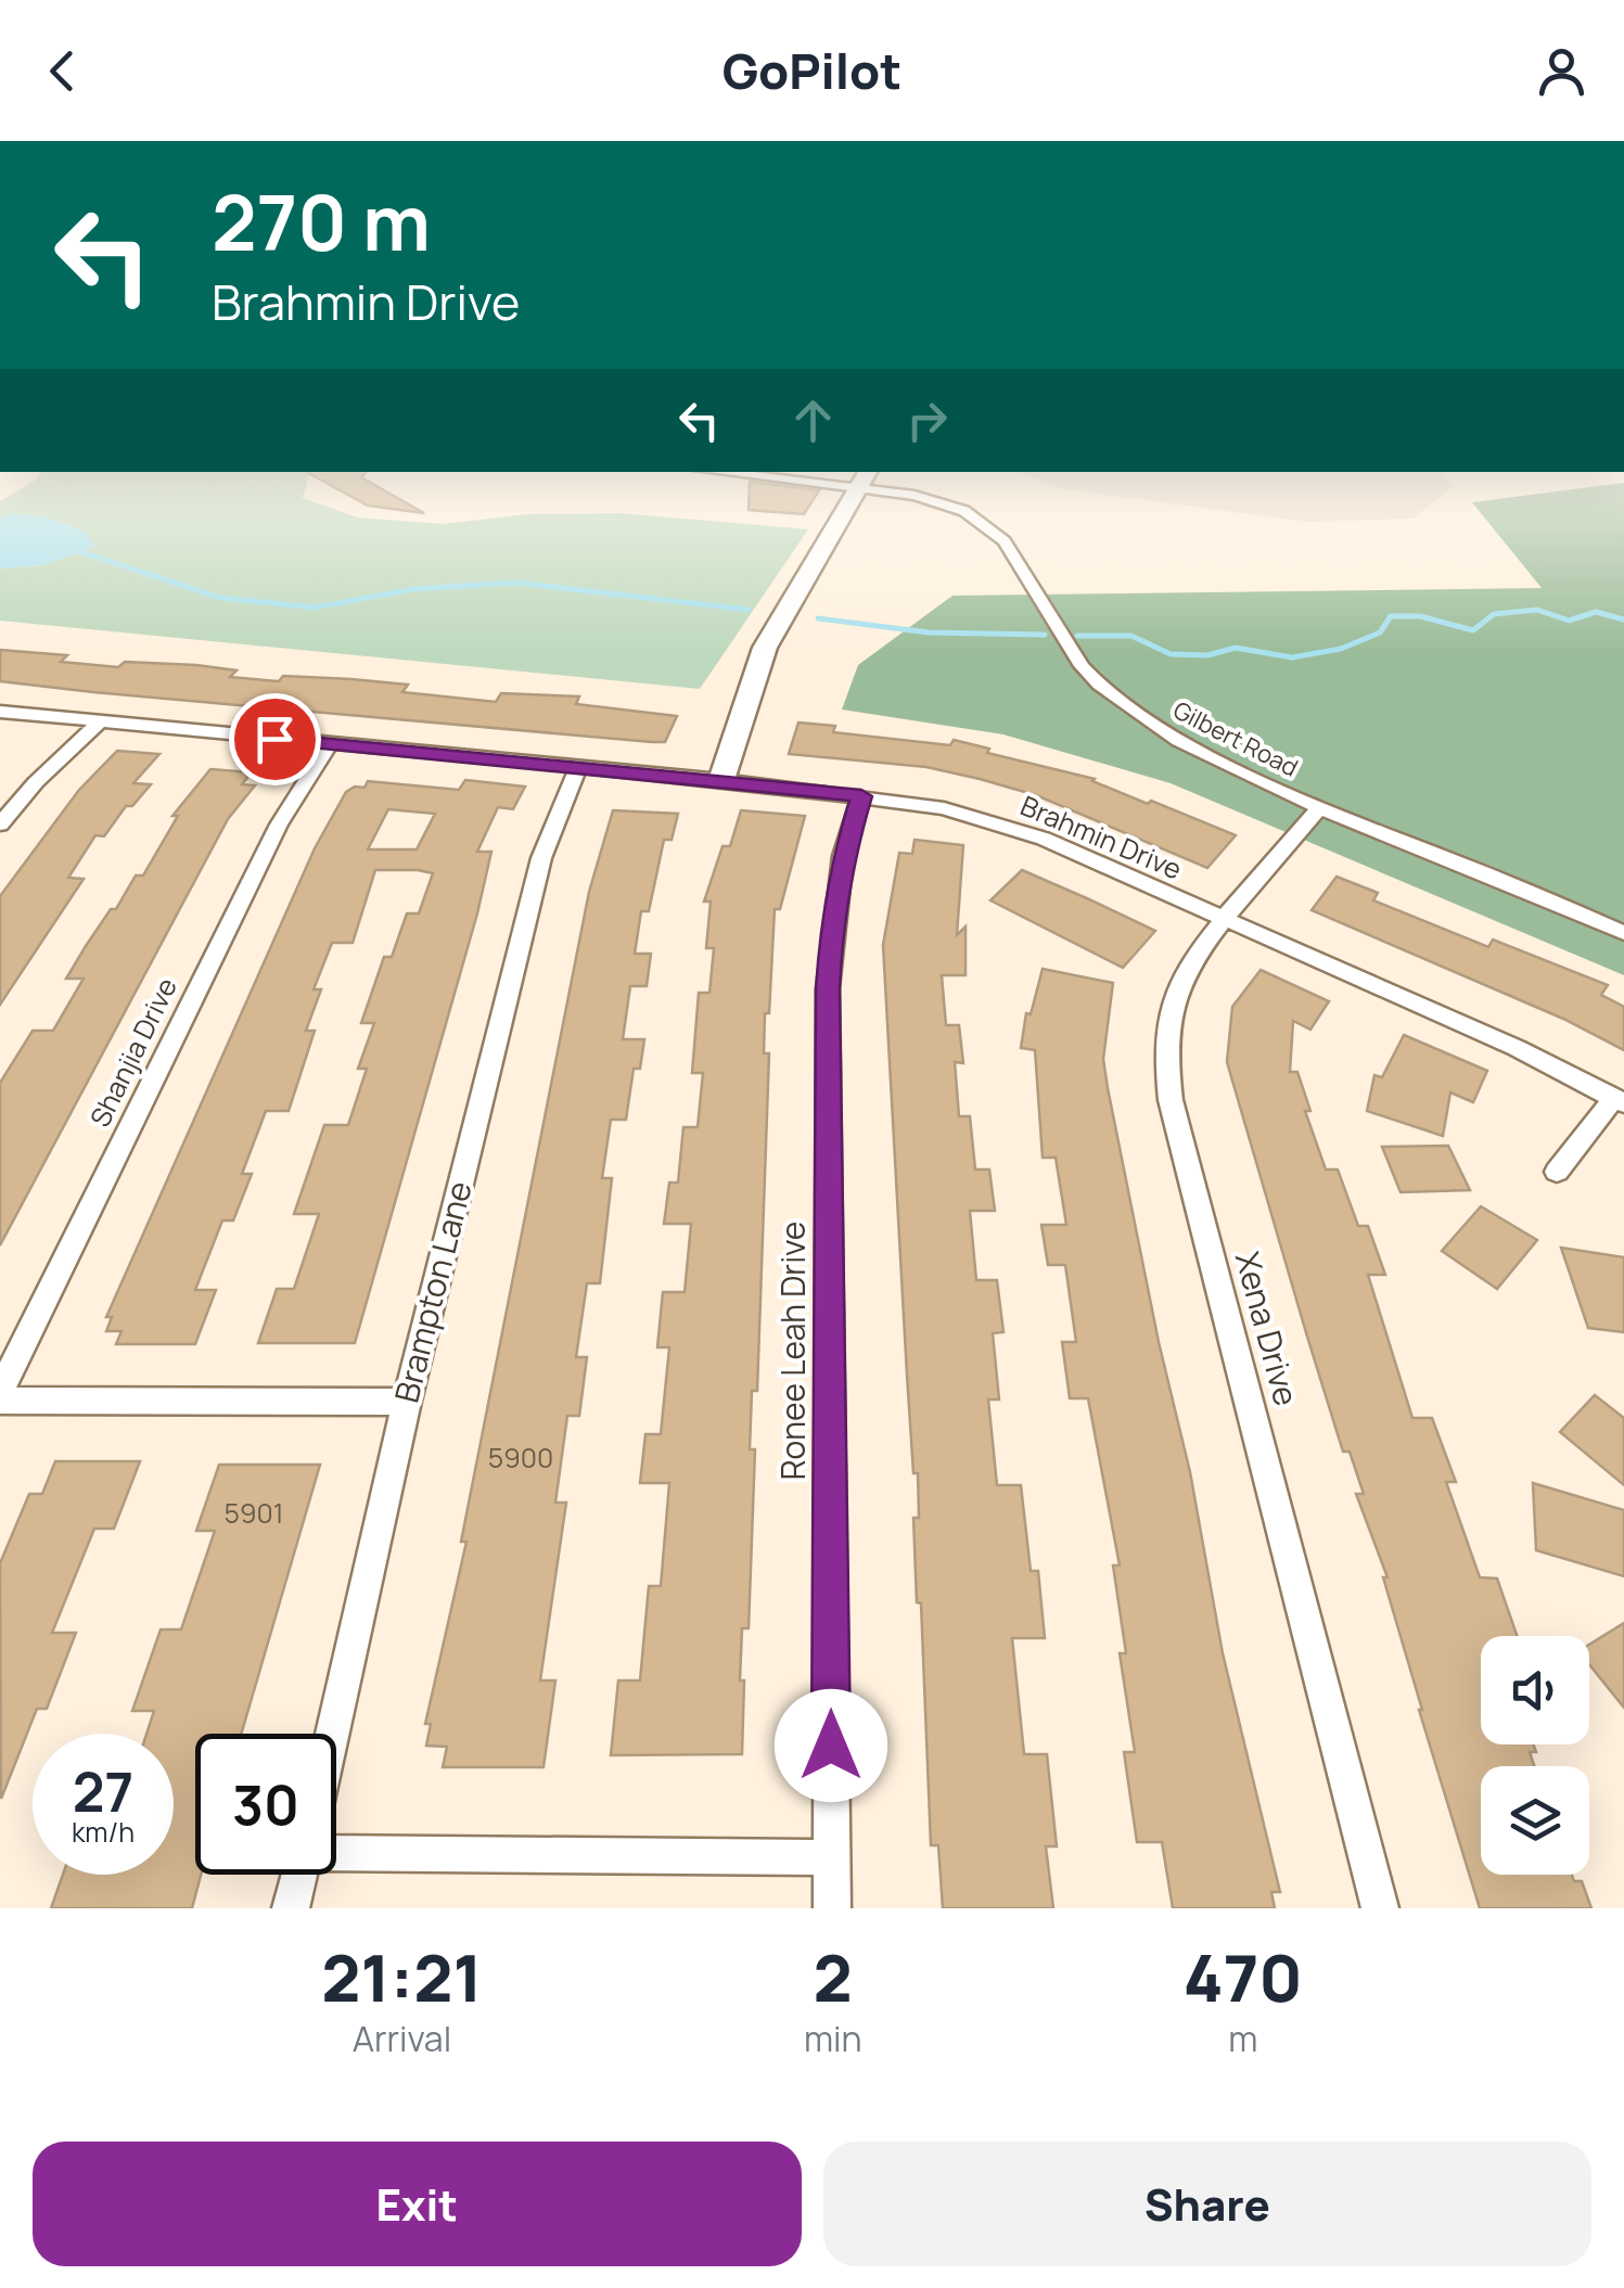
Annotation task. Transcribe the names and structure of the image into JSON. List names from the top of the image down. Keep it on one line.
{"streets":{"street":["Gilbert Road","Brahmin Drive","Shanjia Drive","Brampton Lane","Xena Drive","Ronee Leah Drive"]},"crossings":[["Gilbert Road","Xena Drive"],["Brahmin Drive","Shanjia Drive"],["Brahmin Drive","Brampton Lane"],["Brahmin Drive","Xena Drive"],["Brahmin Drive","Ronee Leah Drive"]],"house_numbers":["5900","5901"],"page":{"header":"GoPilot","turn":["270 m","Brahmin Drive"],"speed":"27 km/h","limit":"30","eta":["21:21","Arrival","2","min","470","m"],"buttons":["Exit","Share"]}}
